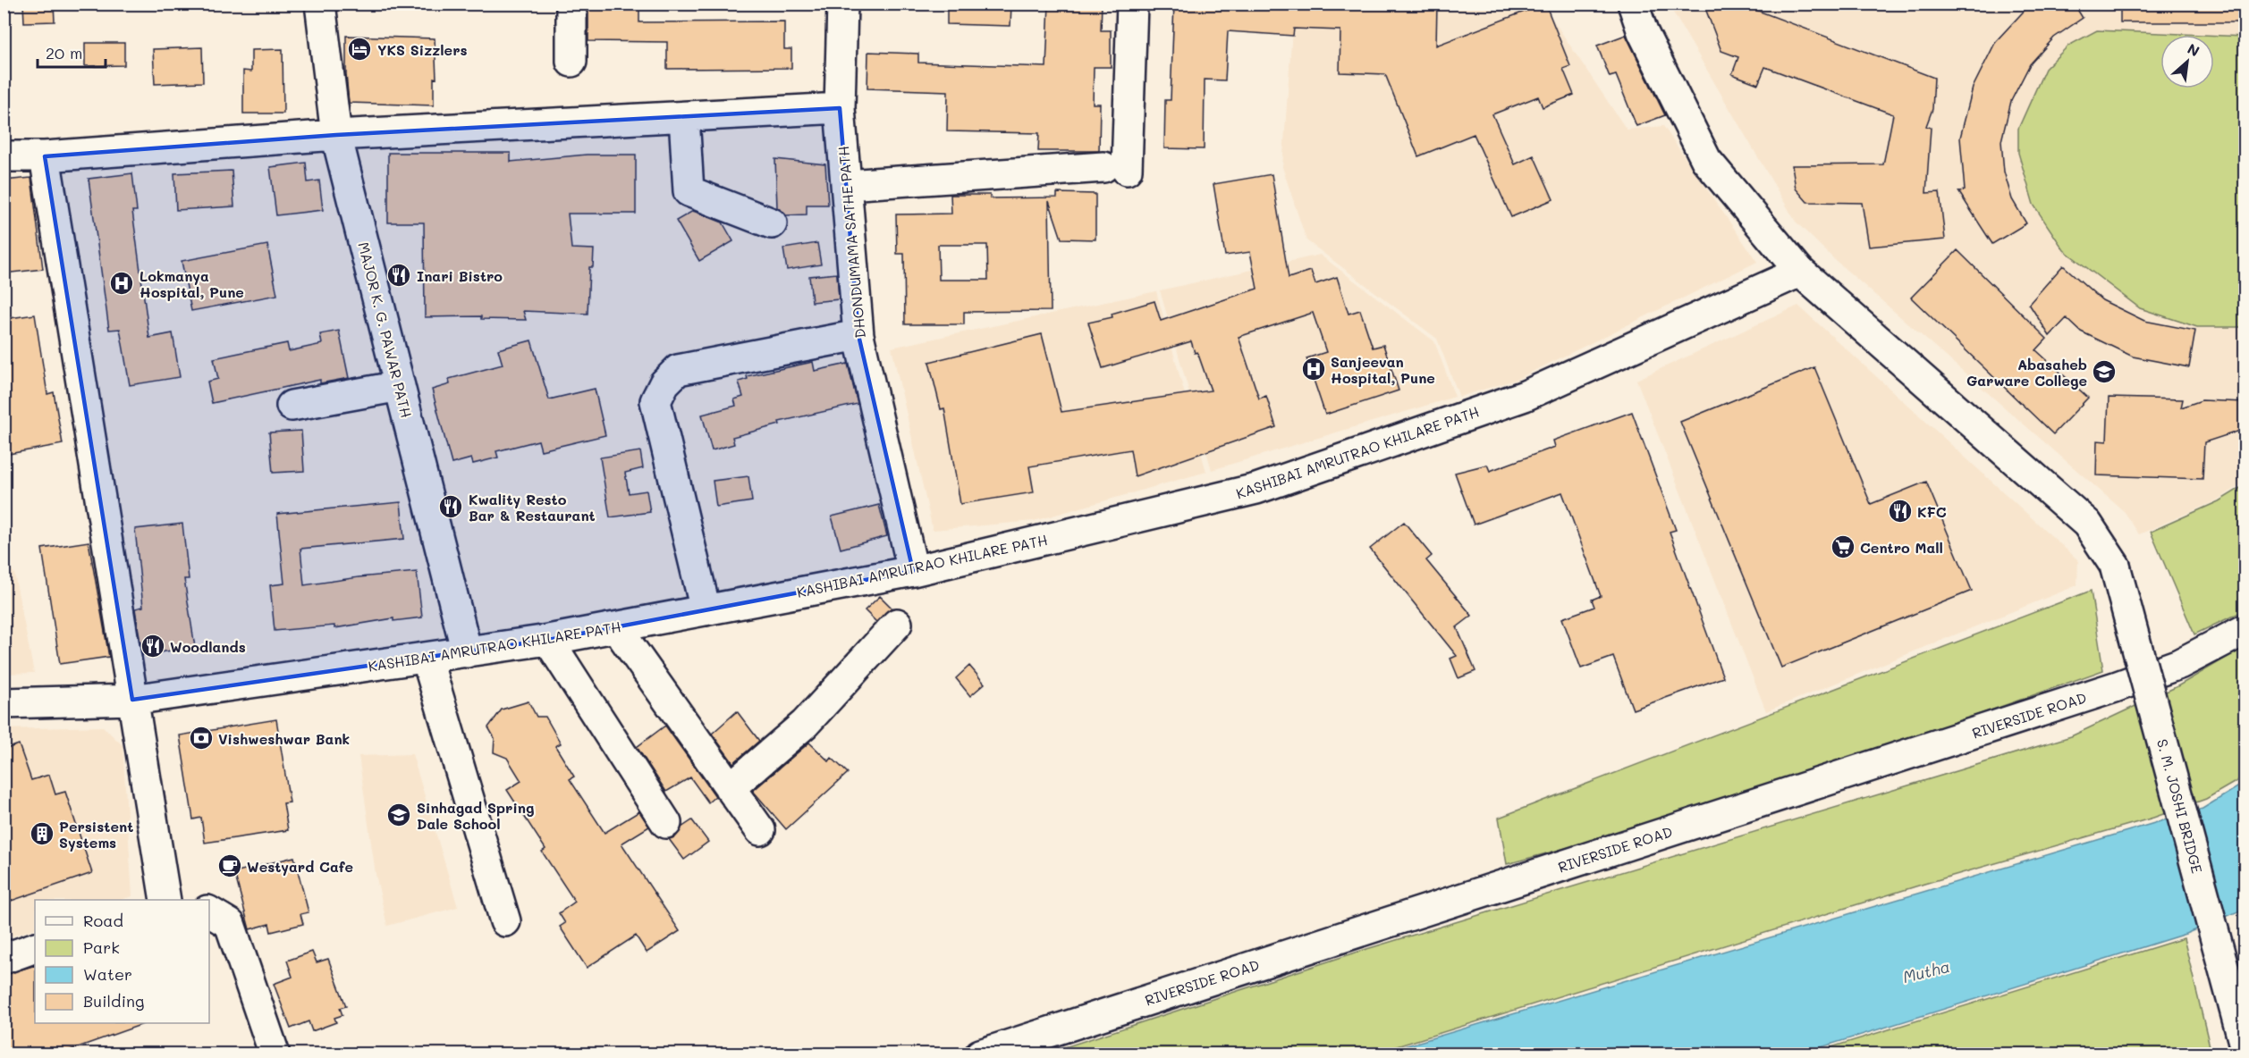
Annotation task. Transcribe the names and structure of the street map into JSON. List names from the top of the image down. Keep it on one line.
{"streets":{"street":["DHONDUMAMA SATHE PATH","MAJOR K. G. PAWAR PATH","KASHIBAI AMRUTRAO KHILARE PATH","RIVERSIDE ROAD","S. M. JOSHI BRIDGE"]},"crossings":[["DHONDUMAMA SATHE PATH","KASHIBAI AMRUTRAO KHILARE PATH"],["MAJOR K. G. PAWAR PATH","KASHIBAI AMRUTRAO KHILARE PATH"],["KASHIBAI AMRUTRAO KHILARE PATH","S. M. JOSHI BRIDGE"]],"water":["Mutha"],"places":{"hotel":["YKS Sizzlers"],"restaurant":["Inari Bistro","Kwality Resto Bar & Restaurant","KFC","Woodlands"],"hospital":["Lokmanya Hospital, Pune","Sanjeevan Hospital, Pune"],"school or university":["Abasaheb Garware College","Sinhagad Spring Dale School"],"supermarket":["Centro Mall"],"bank":["Vishweshwar Bank"],"building":["Persistent Systems"],"cafe":["Westyard Cafe"]},"legend":["Road","Park","Water","Building"],"scale_bar":"20 m","north":"top right"}
